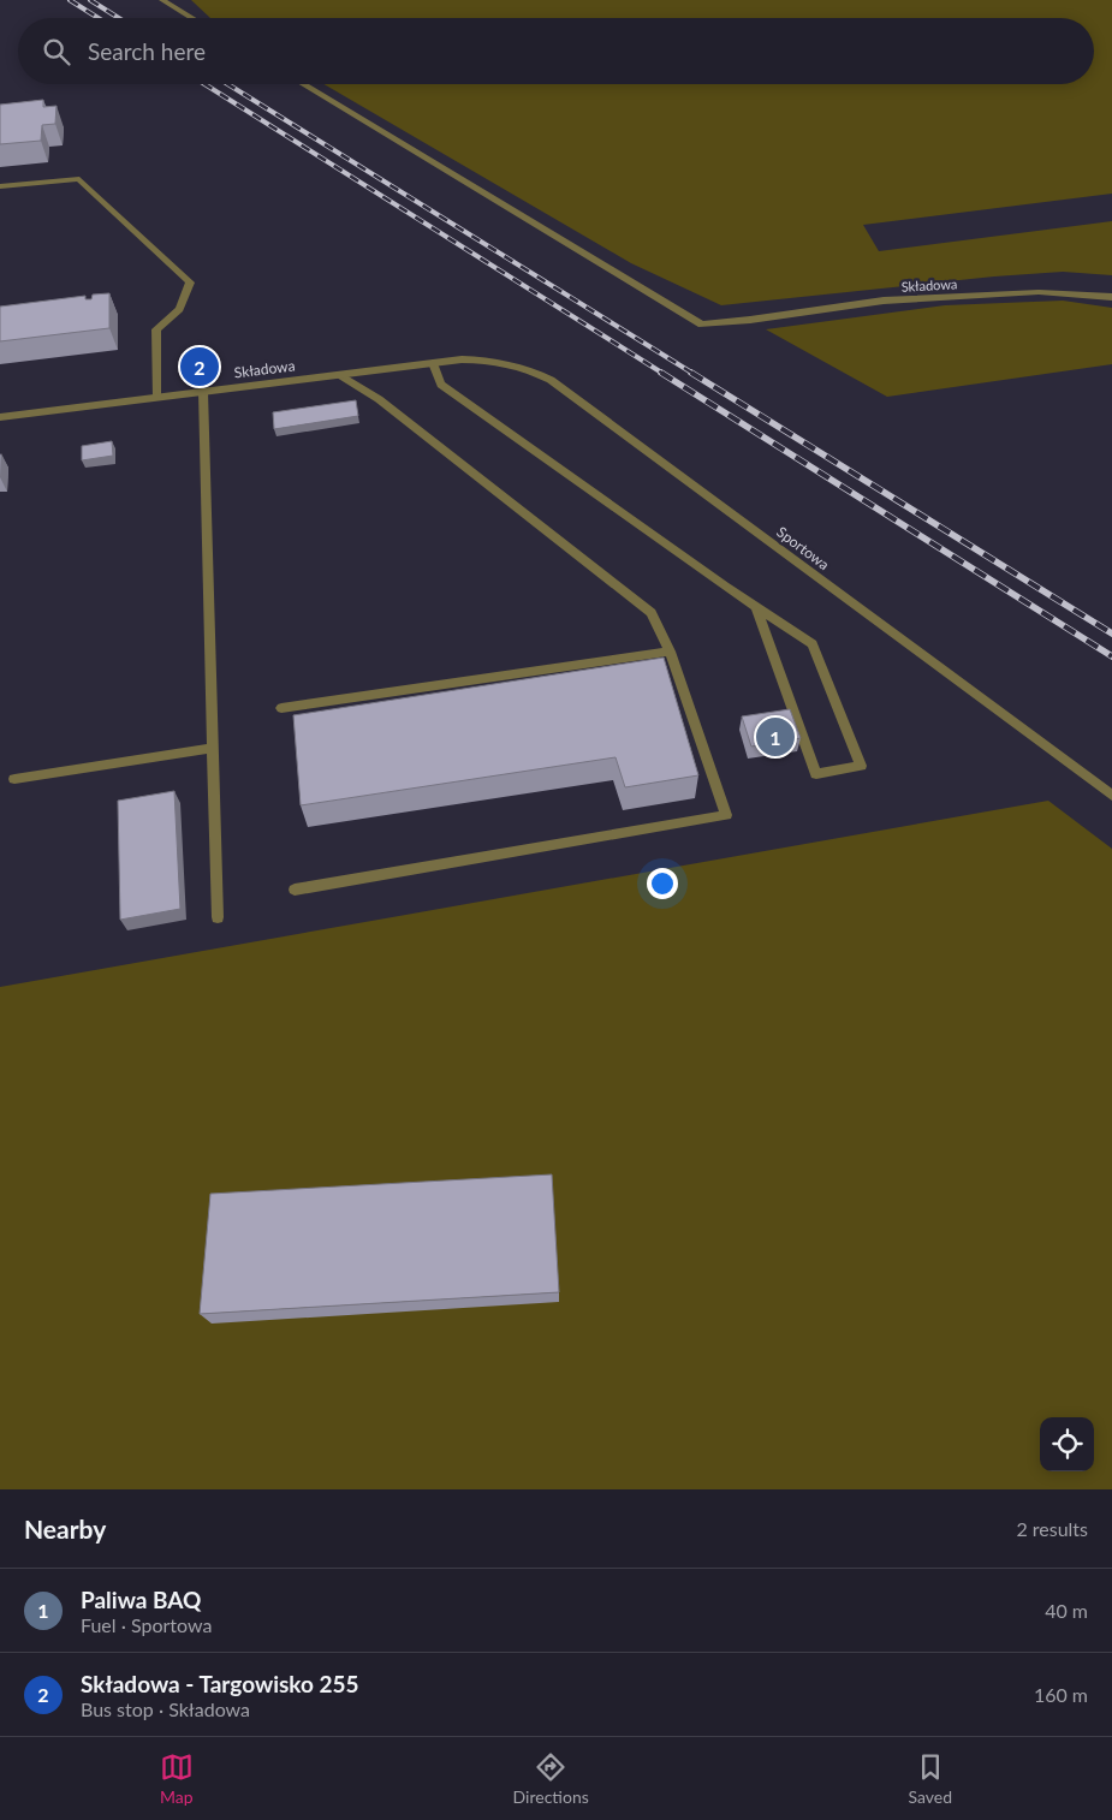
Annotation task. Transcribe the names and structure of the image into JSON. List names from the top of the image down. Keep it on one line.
{"streets":{"street":["Składowa","Sportowa"]},"crossings":[["Składowa","Sportowa"]],"page":{"search":"Search here","pins":["2","1"],"heading":["Nearby","2 results"],"list":[{"mark":"1","name":"Paliwa BAQ","note":"Fuel · Sportowa","value":"40 m"},{"mark":"2","name":"Składowa - Targowisko 255","note":"Bus stop · Składowa","value":"160 m"}],"nav":["Map","Directions","Saved"]}}
